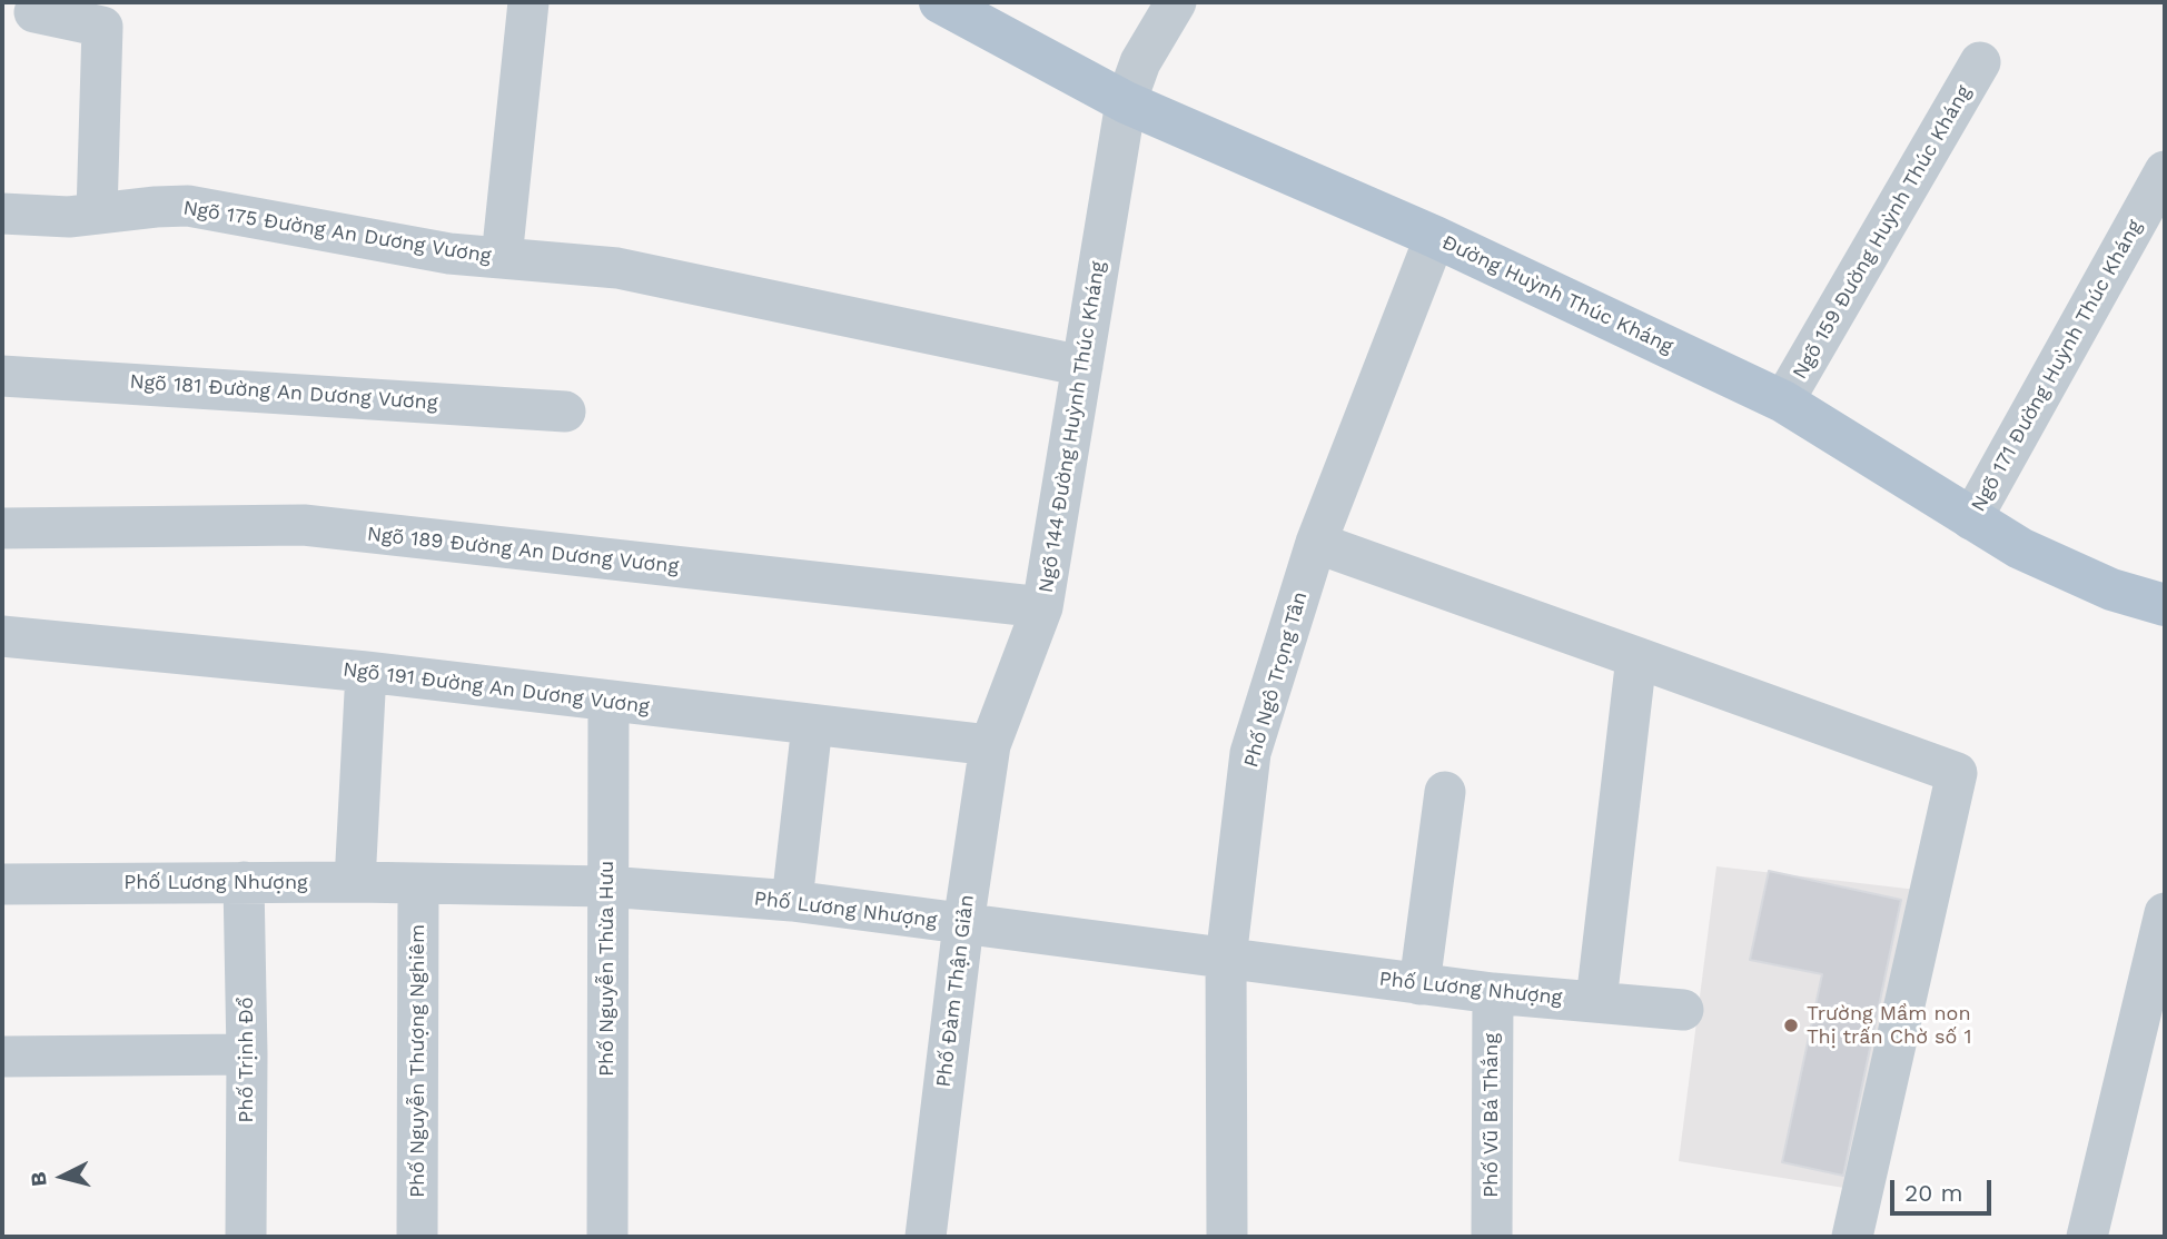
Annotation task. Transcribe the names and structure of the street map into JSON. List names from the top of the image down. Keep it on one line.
{"streets":{"main road":["Đường Huỳnh Thúc Kháng"],"street":["Ngõ 175 Đường An Dương Vương","Ngõ 159 Đường Huỳnh Thúc Kháng","Ngõ 171 Đường Huỳnh Thúc Kháng","Ngõ 181 Đường An Dương Vương","Ngõ 144 Đường Huỳnh Thúc Kháng","Ngõ 189 Đường An Dương Vương","Phố Ngô Trọng Tân","Ngõ 191 Đường An Dương Vương","Phố Lương Nhượng","Phố Nguyễn Thừa Hưu","Phố Đàm Thận Giản","Phố Trịnh Đổ","Phố Nguyễn Thượng Nghiêm","Phố Vũ Bá Thắng"]},"crossings":[["Ngõ 175 Đường An Dương Vương","Ngõ 144 Đường Huỳnh Thúc Kháng"],["Ngõ 159 Đường Huỳnh Thúc Kháng","Đường Huỳnh Thúc Kháng"],["Đường Huỳnh Thúc Kháng","Ngõ 171 Đường Huỳnh Thúc Kháng"],["Đường Huỳnh Thúc Kháng","Ngõ 144 Đường Huỳnh Thúc Kháng"],["Đường Huỳnh Thúc Kháng","Phố Ngô Trọng Tân"],["Ngõ 144 Đường Huỳnh Thúc Kháng","Ngõ 189 Đường An Dương Vương"],["Ngõ 144 Đường Huỳnh Thúc Kháng","Ngõ 191 Đường An Dương Vương"],["Ngõ 144 Đường Huỳnh Thúc Kháng","Phố Đàm Thận Giản"],["Phố Ngô Trọng Tân","Phố Lương Nhượng"],["Ngõ 191 Đường An Dương Vương","Phố Nguyễn Thừa Hưu"],["Ngõ 191 Đường An Dương Vương","Phố Đàm Thận Giản"],["Phố Lương Nhượng","Phố Nguyễn Thừa Hưu"],["Phố Lương Nhượng","Phố Đàm Thận Giản"],["Phố Lương Nhượng","Phố Trịnh Đổ"],["Phố Lương Nhượng","Phố Nguyễn Thượng Nghiêm"],["Phố Lương Nhượng","Phố Vũ Bá Thắng"]],"places":["Trường Mầm non Thị trấn Chờ số 1"],"scale_bar":"20 m","north":"left"}
